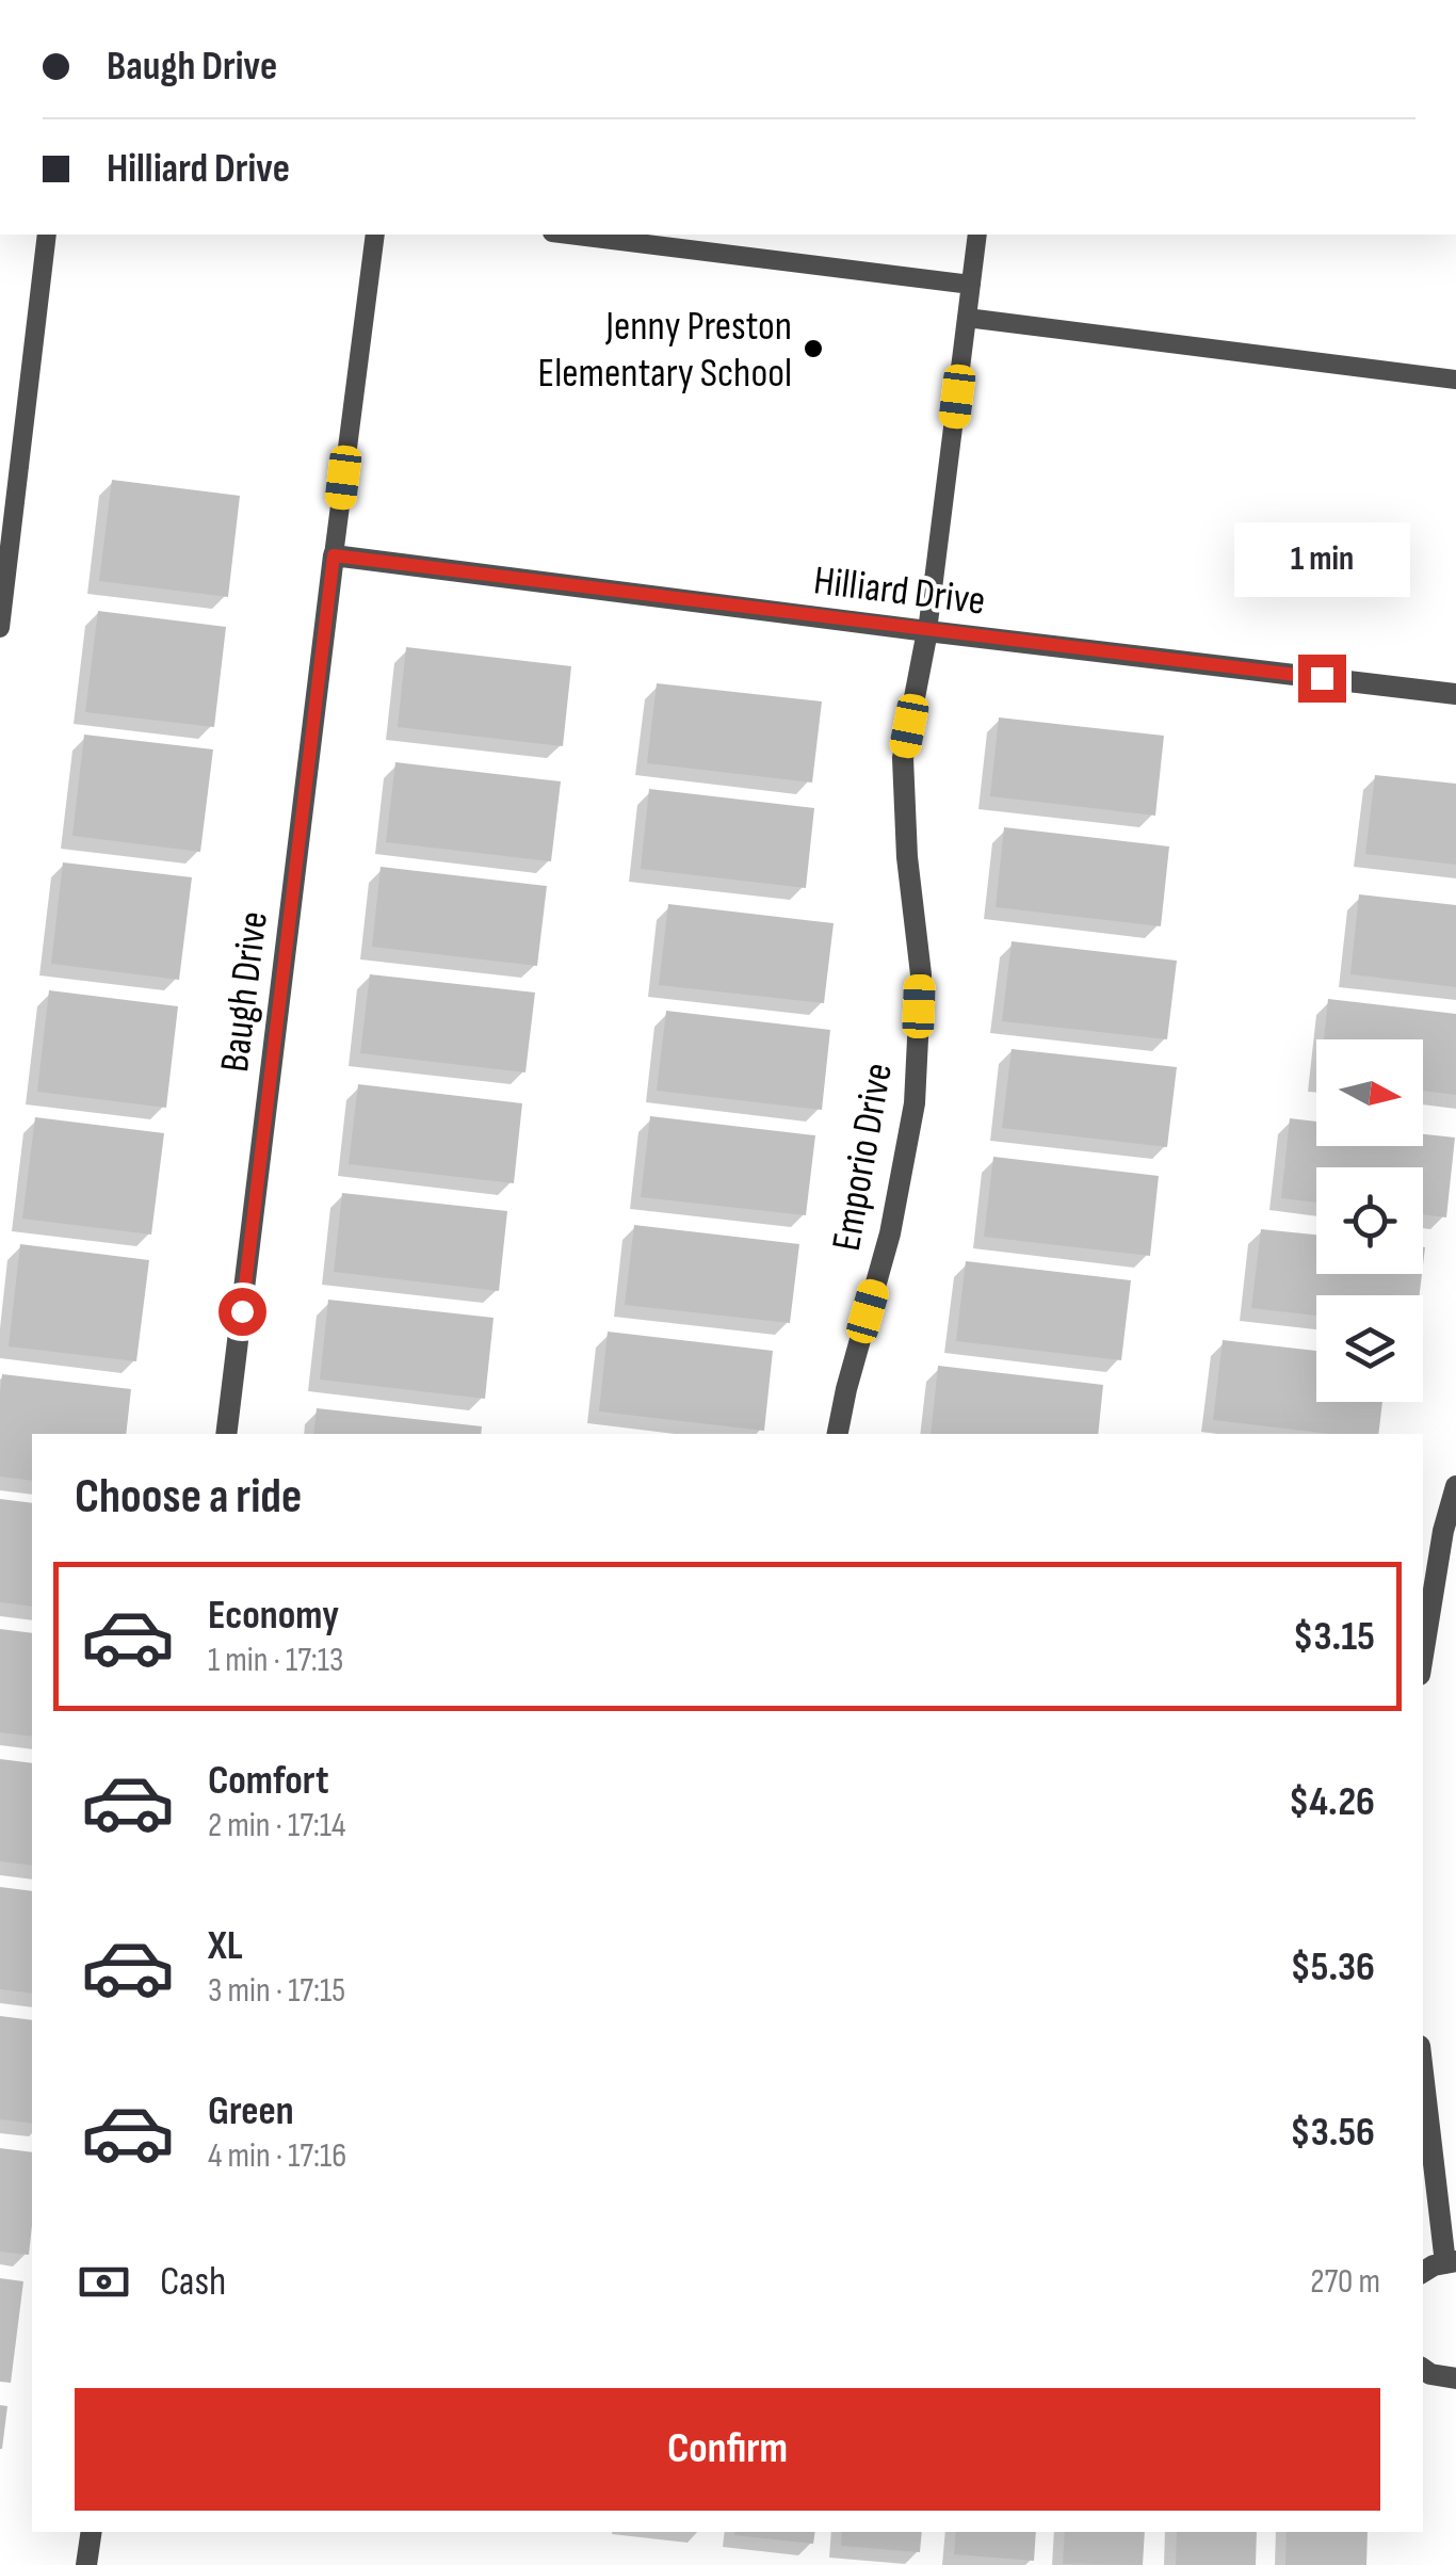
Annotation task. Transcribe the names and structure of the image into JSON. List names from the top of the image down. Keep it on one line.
{"streets":{"street":["Hilliard Drive","Baugh Drive","Emporio Drive"]},"crossings":[["Hilliard Drive","Baugh Drive"],["Hilliard Drive","Emporio Drive"]],"places":["Jenny Preston Elementary School"],"north":"right","page":{"banner":["Baugh Drive","Hilliard Drive"],"bubble":"1 min","heading":"Choose a ride","list":[{"name":"Economy","note":"1 min · 17:13","value":"$3.15"},{"name":"Comfort","note":"2 min · 17:14","value":"$4.26"},{"name":"XL","note":"3 min · 17:15","value":"$5.36"},{"name":"Green","note":"4 min · 17:16","value":"$3.56"}],"pay":["Cash","270 m"],"buttons":"Confirm"}}
